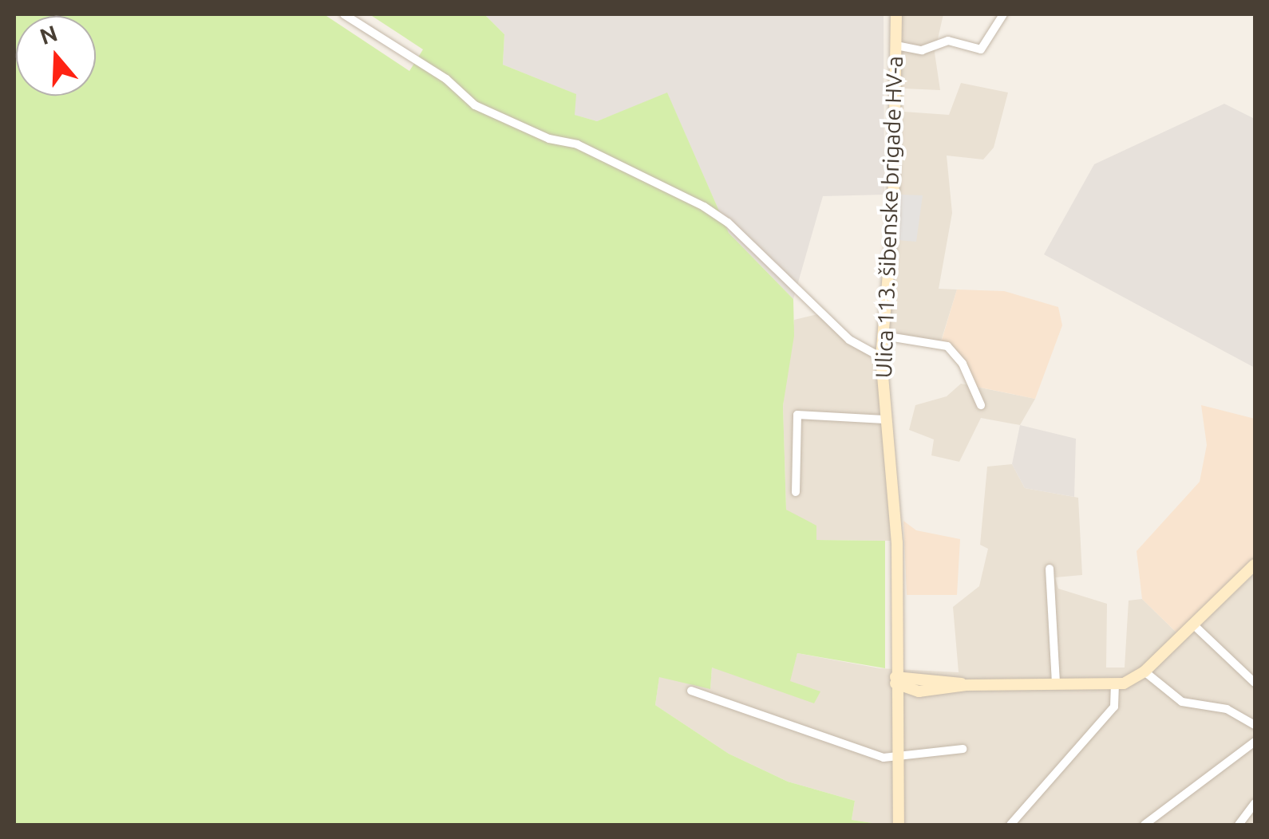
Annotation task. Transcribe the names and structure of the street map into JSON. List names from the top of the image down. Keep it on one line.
{"streets":{"main road":["Ulica 113. šibenske brigade HV-a"]},"north":"top"}
